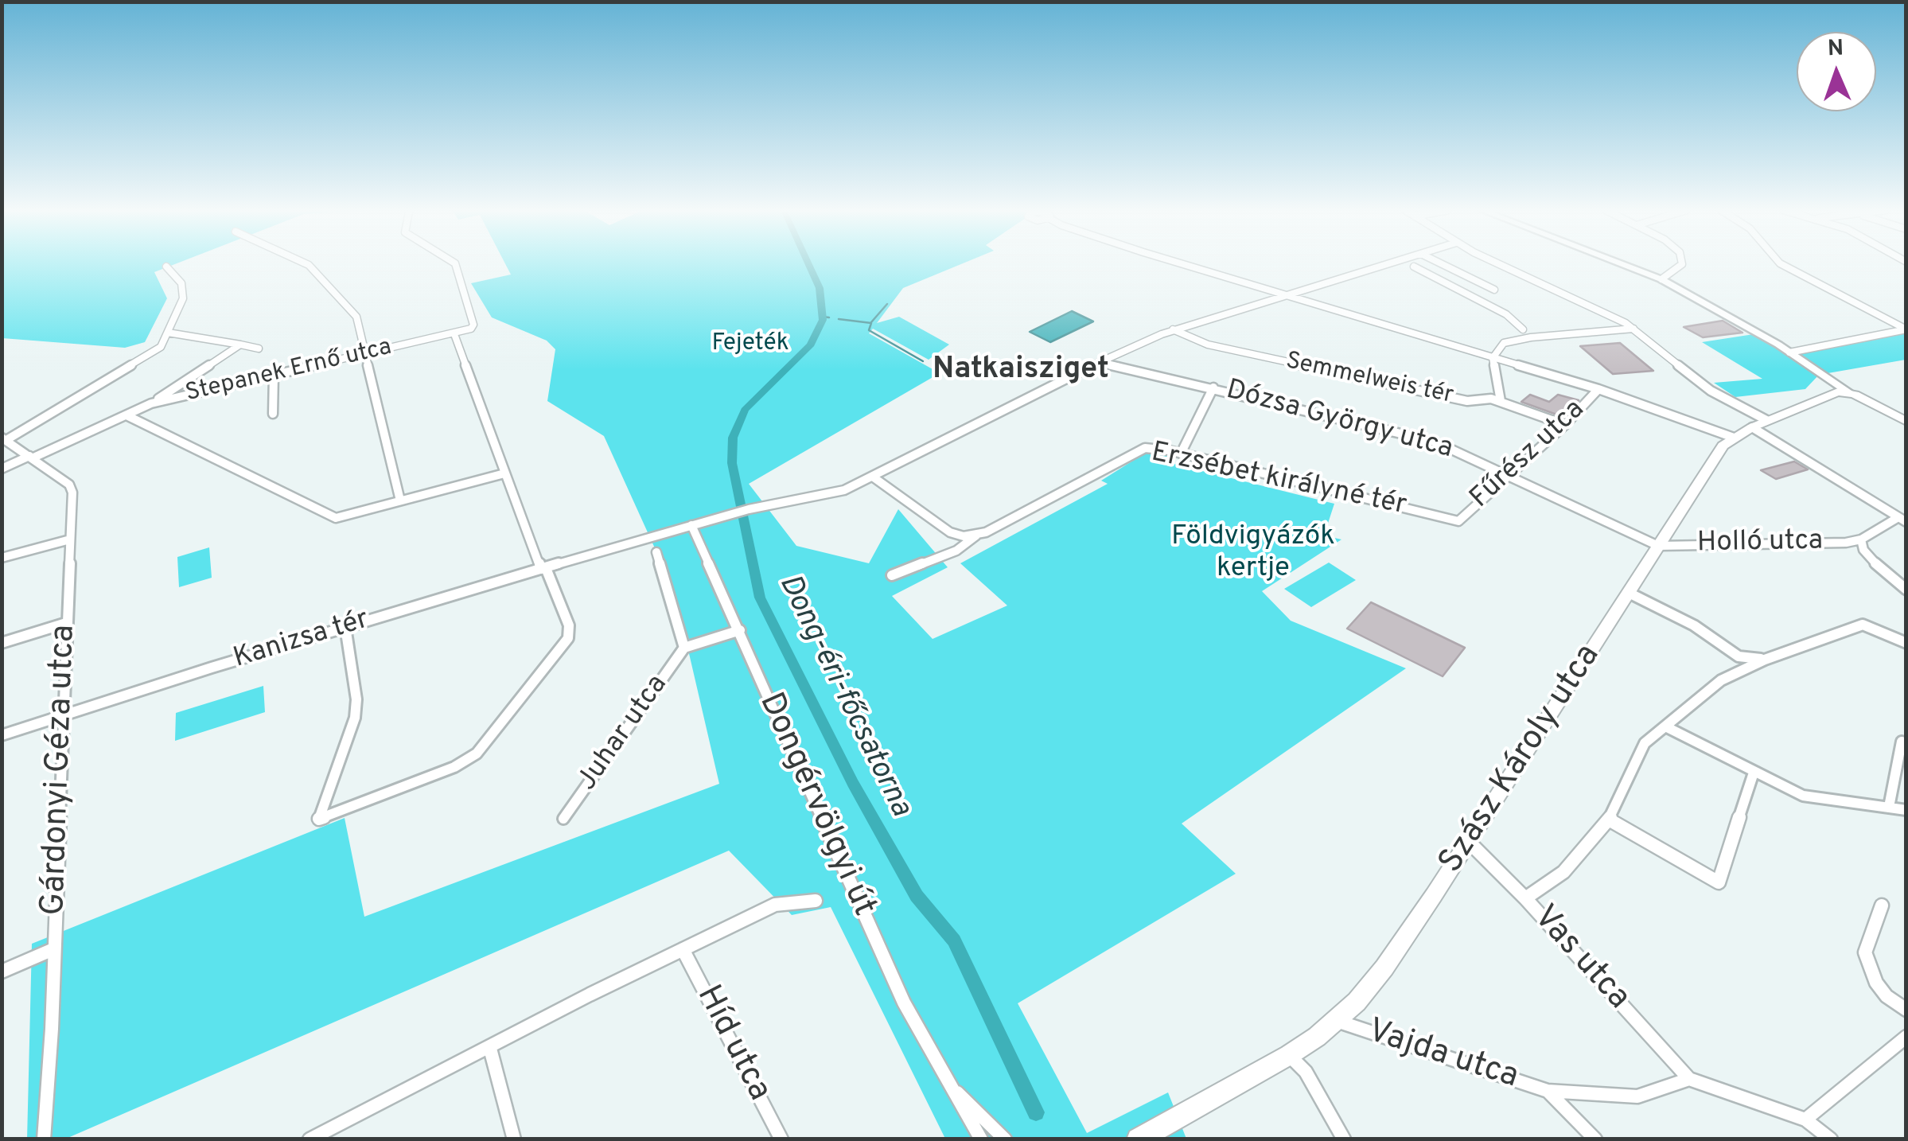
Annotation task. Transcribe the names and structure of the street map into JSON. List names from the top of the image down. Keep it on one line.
{"streets":{"main road":["Szász Károly utca"],"street":["Stepanek Ernő utca","Semmelweis tér","Dózsa György utca","Fűrész utca","Erzsébet királyné tér","Holló utca","Kanizsa tér","Juhar utca","Gárdonyi Géza utca","Dongérvölgyi út","Vas utca","Híd utca","Vajda utca"]},"crossings":[["Stepanek Ernő utca","Gárdonyi Géza utca"],["Semmelweis tér","Fűrész utca"],["Semmelweis tér","Kanizsa tér"],["Dózsa György utca","Fűrész utca"],["Dózsa György utca","Holló utca"],["Dózsa György utca","Kanizsa tér"],["Dózsa György utca","Szász Károly utca"],["Fűrész utca","Erzsébet királyné tér"],["Holló utca","Szász Károly utca"],["Kanizsa tér","Gárdonyi Géza utca"],["Kanizsa tér","Dongérvölgyi út"],["Juhar utca","Dongérvölgyi út"],["Szász Károly utca","Vas utca"],["Szász Károly utca","Vajda utca"]],"districts":["Natkaisziget"],"water":["Dong-éri-főcsatorna"],"parks":["Fejeték","Földvigyázók kertje"],"north":"top"}
